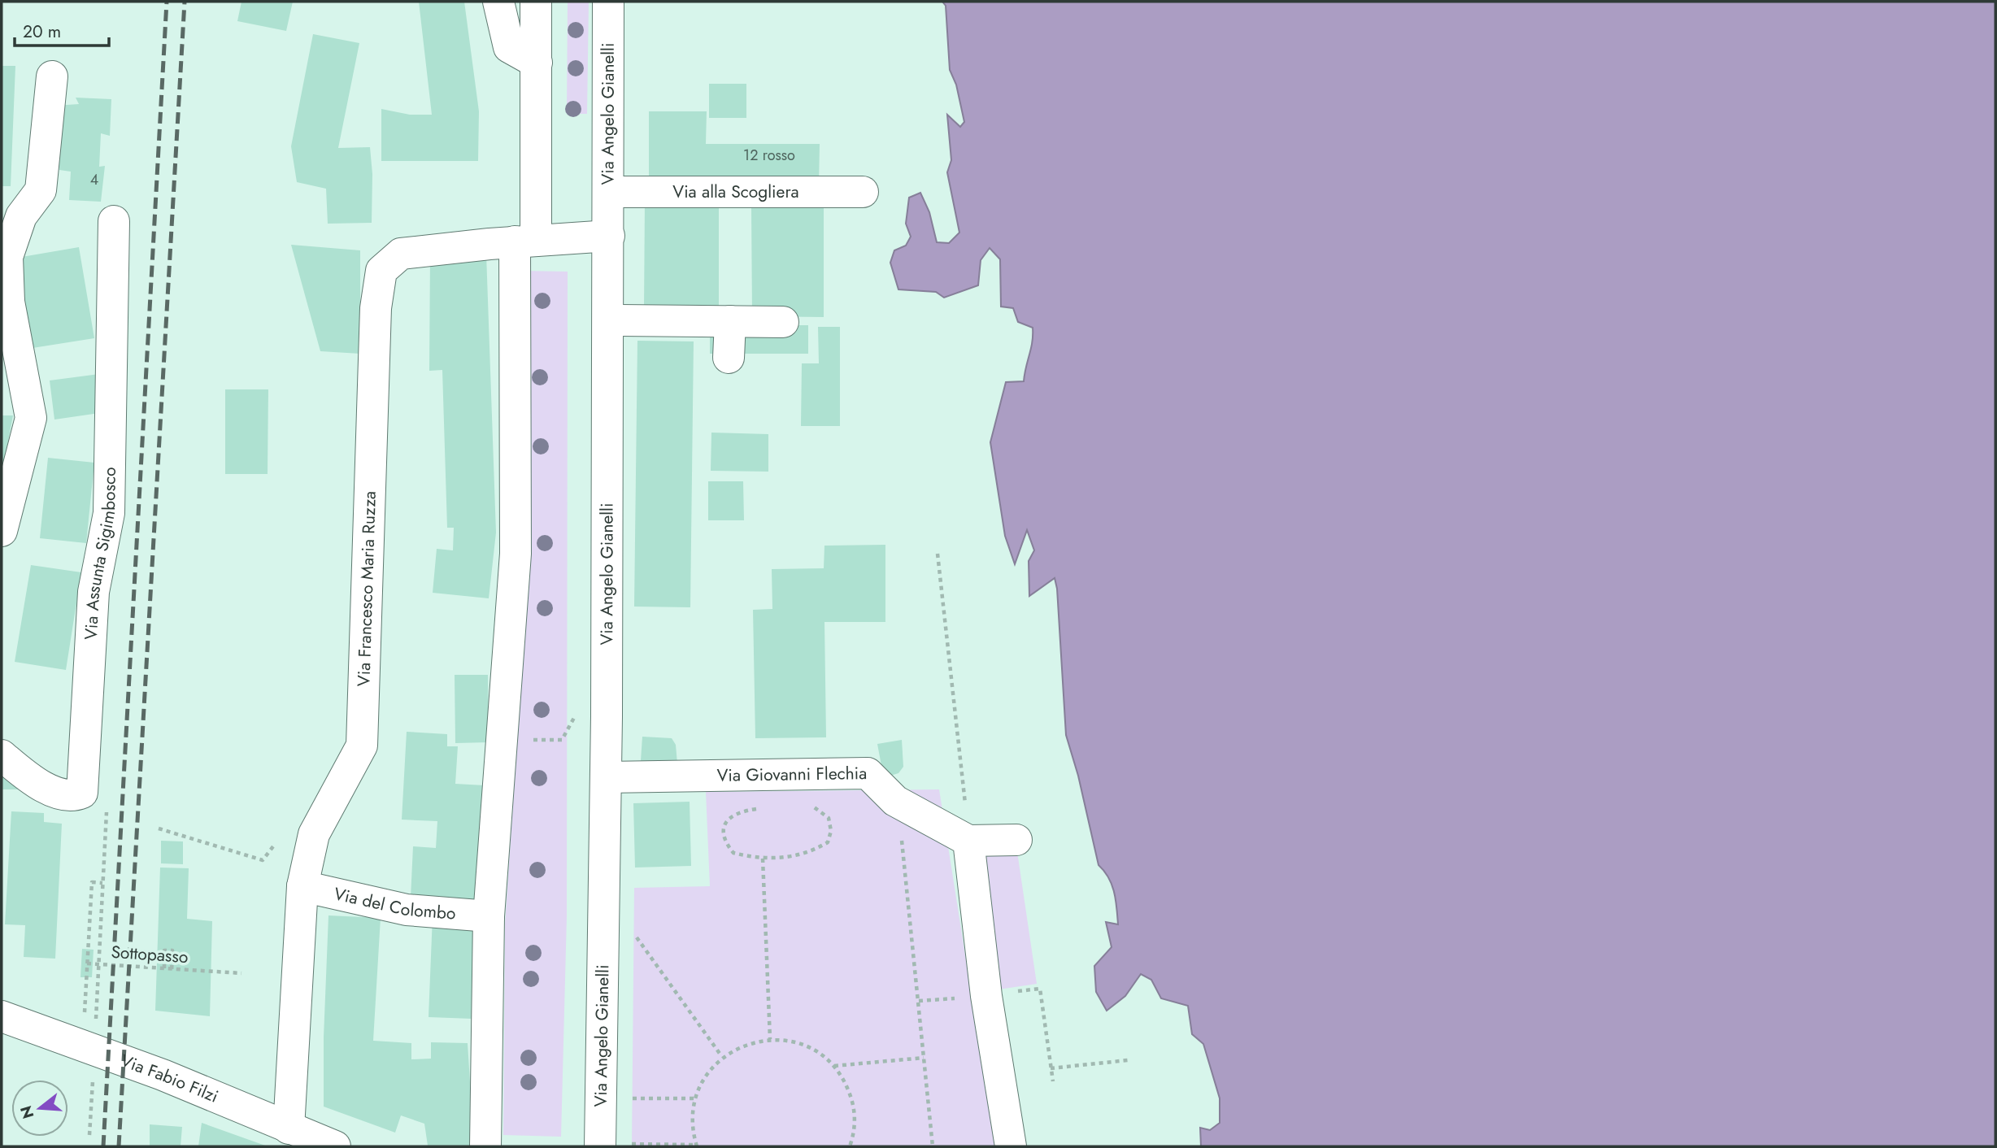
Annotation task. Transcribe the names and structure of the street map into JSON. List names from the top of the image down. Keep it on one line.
{"streets":{"street":["Via Angelo Gianelli","Via alla Scogliera","Via Assunta Sigimbosco","Via Francesco Maria Ruzza","Via Giovanni Flechia","Via del Colombo","Via Fabio Filzi"],"path":["Sottopasso"]},"crossings":[["Via Angelo Gianelli","Via alla Scogliera"],["Via Angelo Gianelli","Via Francesco Maria Ruzza"],["Via Angelo Gianelli","Via Giovanni Flechia"],["Via Francesco Maria Ruzza","Via del Colombo"],["Via Francesco Maria Ruzza","Via Fabio Filzi"]],"house_numbers":["12 rosso","4"],"scale_bar":"20 m","north":"left"}
